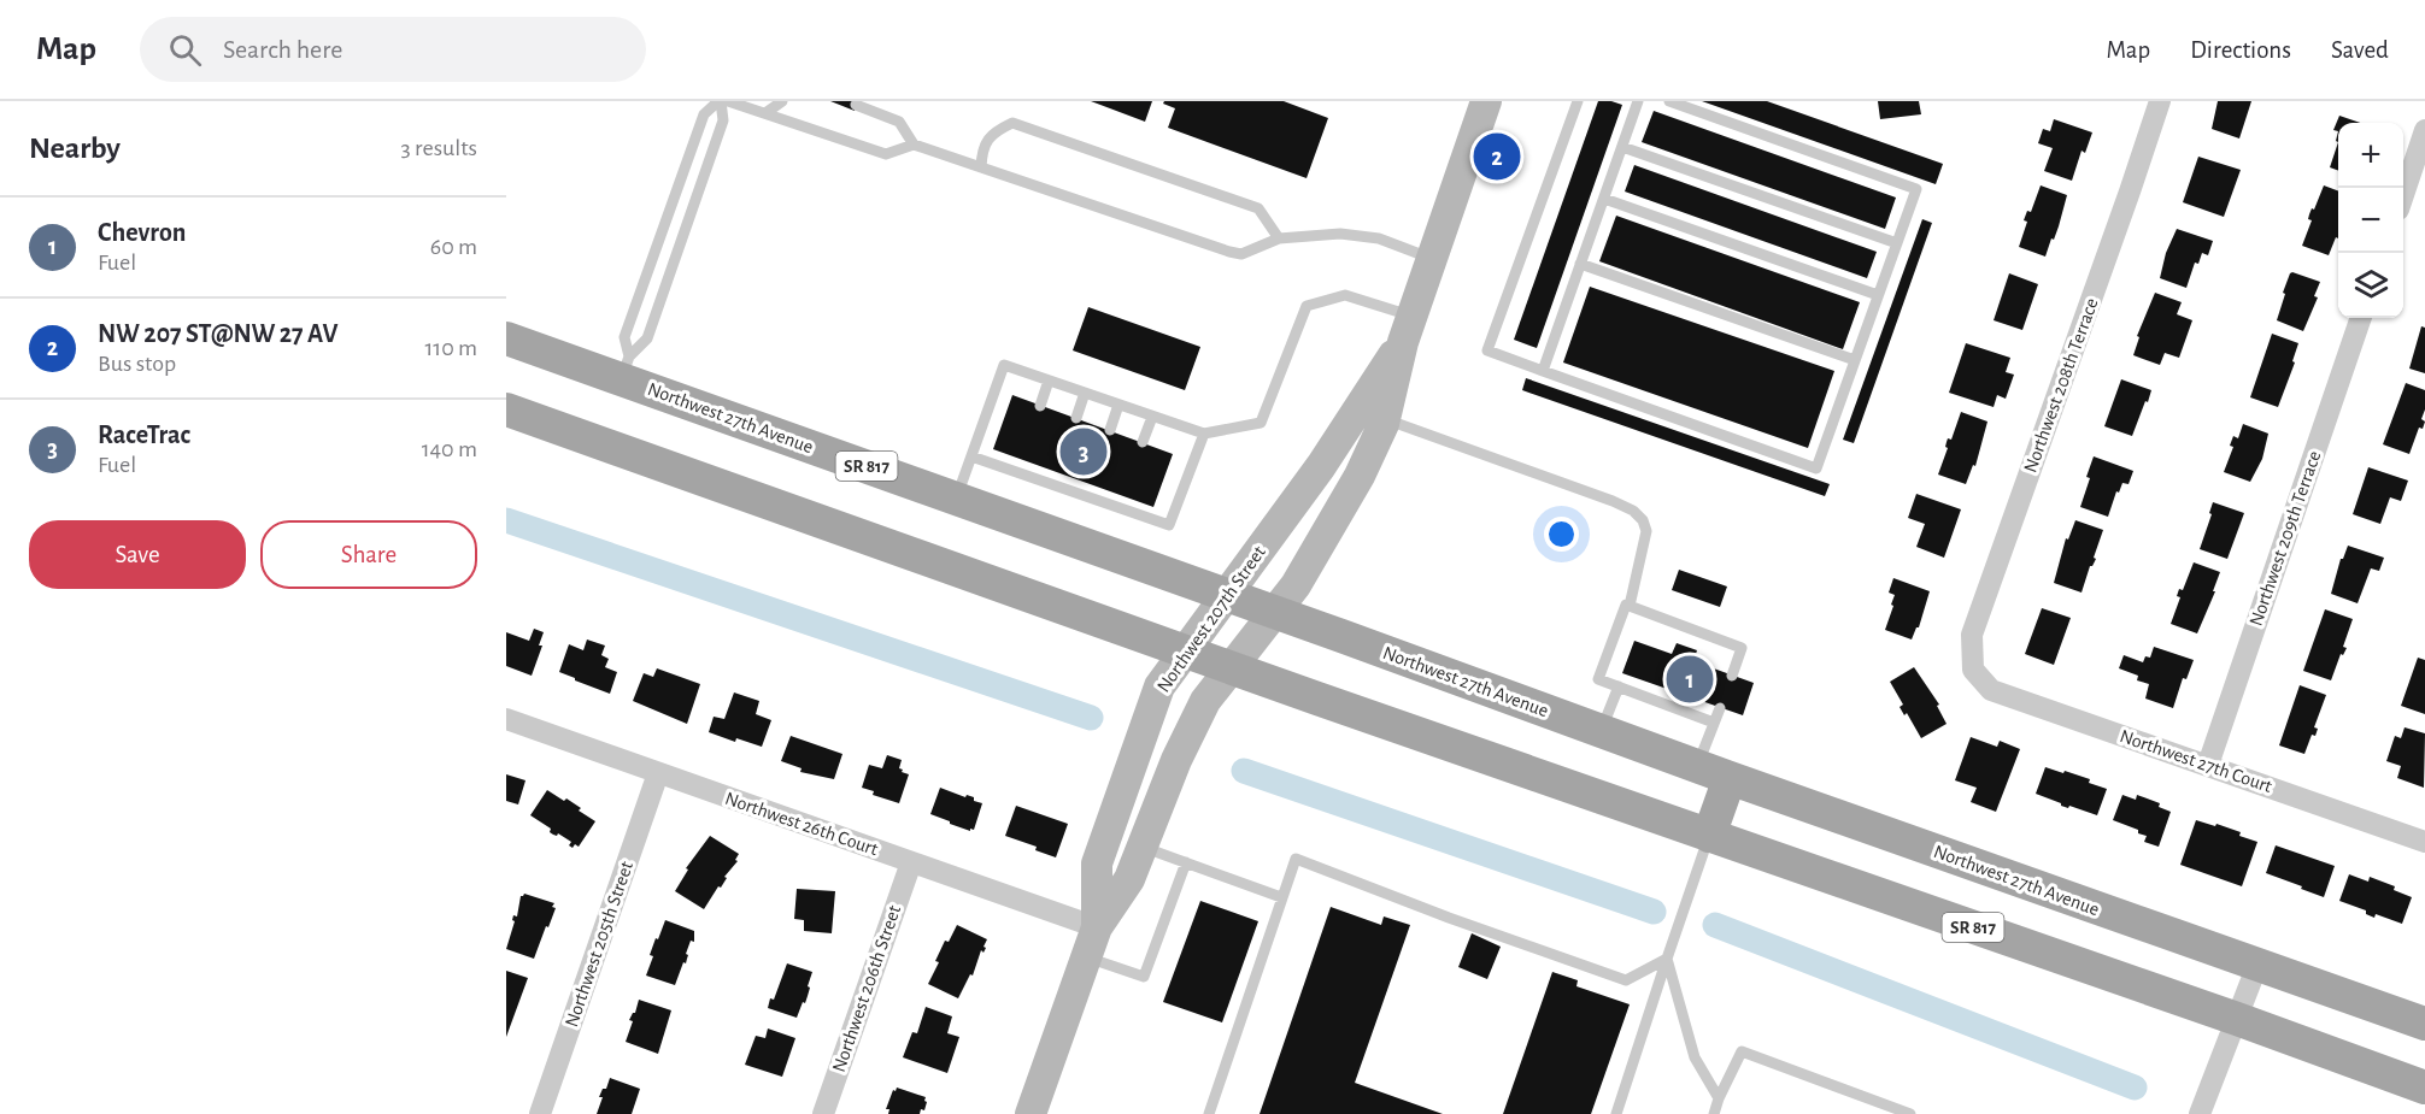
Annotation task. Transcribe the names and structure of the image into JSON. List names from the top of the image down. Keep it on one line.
{"streets":{"main road":["Northwest 27th Avenue","SR 817"],"street":["Northwest 208th Terrace","Northwest 209th Terrace","Northwest 207th Street","Northwest 27th Court","Northwest 26th Court","Northwest 205th Street","Northwest 206th Street"]},"crossings":[["Northwest 208th Terrace","Northwest 27th Court"],["Northwest 27th Avenue","Northwest 207th Street"],["SR 817","Northwest 207th Street"],["Northwest 209th Terrace","Northwest 27th Court"],["Northwest 207th Street","Northwest 26th Court"],["Northwest 26th Court","Northwest 205th Street"],["Northwest 26th Court","Northwest 206th Street"]],"page":{"header":"Map","search":"Search here","nav":["Map","Directions","Saved"],"heading":["Nearby","3 results"],"map_buttons":["+","−"],"pins":["2","3","1"],"list":[{"mark":"1","name":"Chevron","note":"Fuel","value":"60 m"},{"mark":"2","name":"NW 207 ST@NW 27 AV","note":"Bus stop","value":"110 m"},{"mark":"3","name":"RaceTrac","note":"Fuel","value":"140 m"}],"buttons":["Save","Share"]}}
